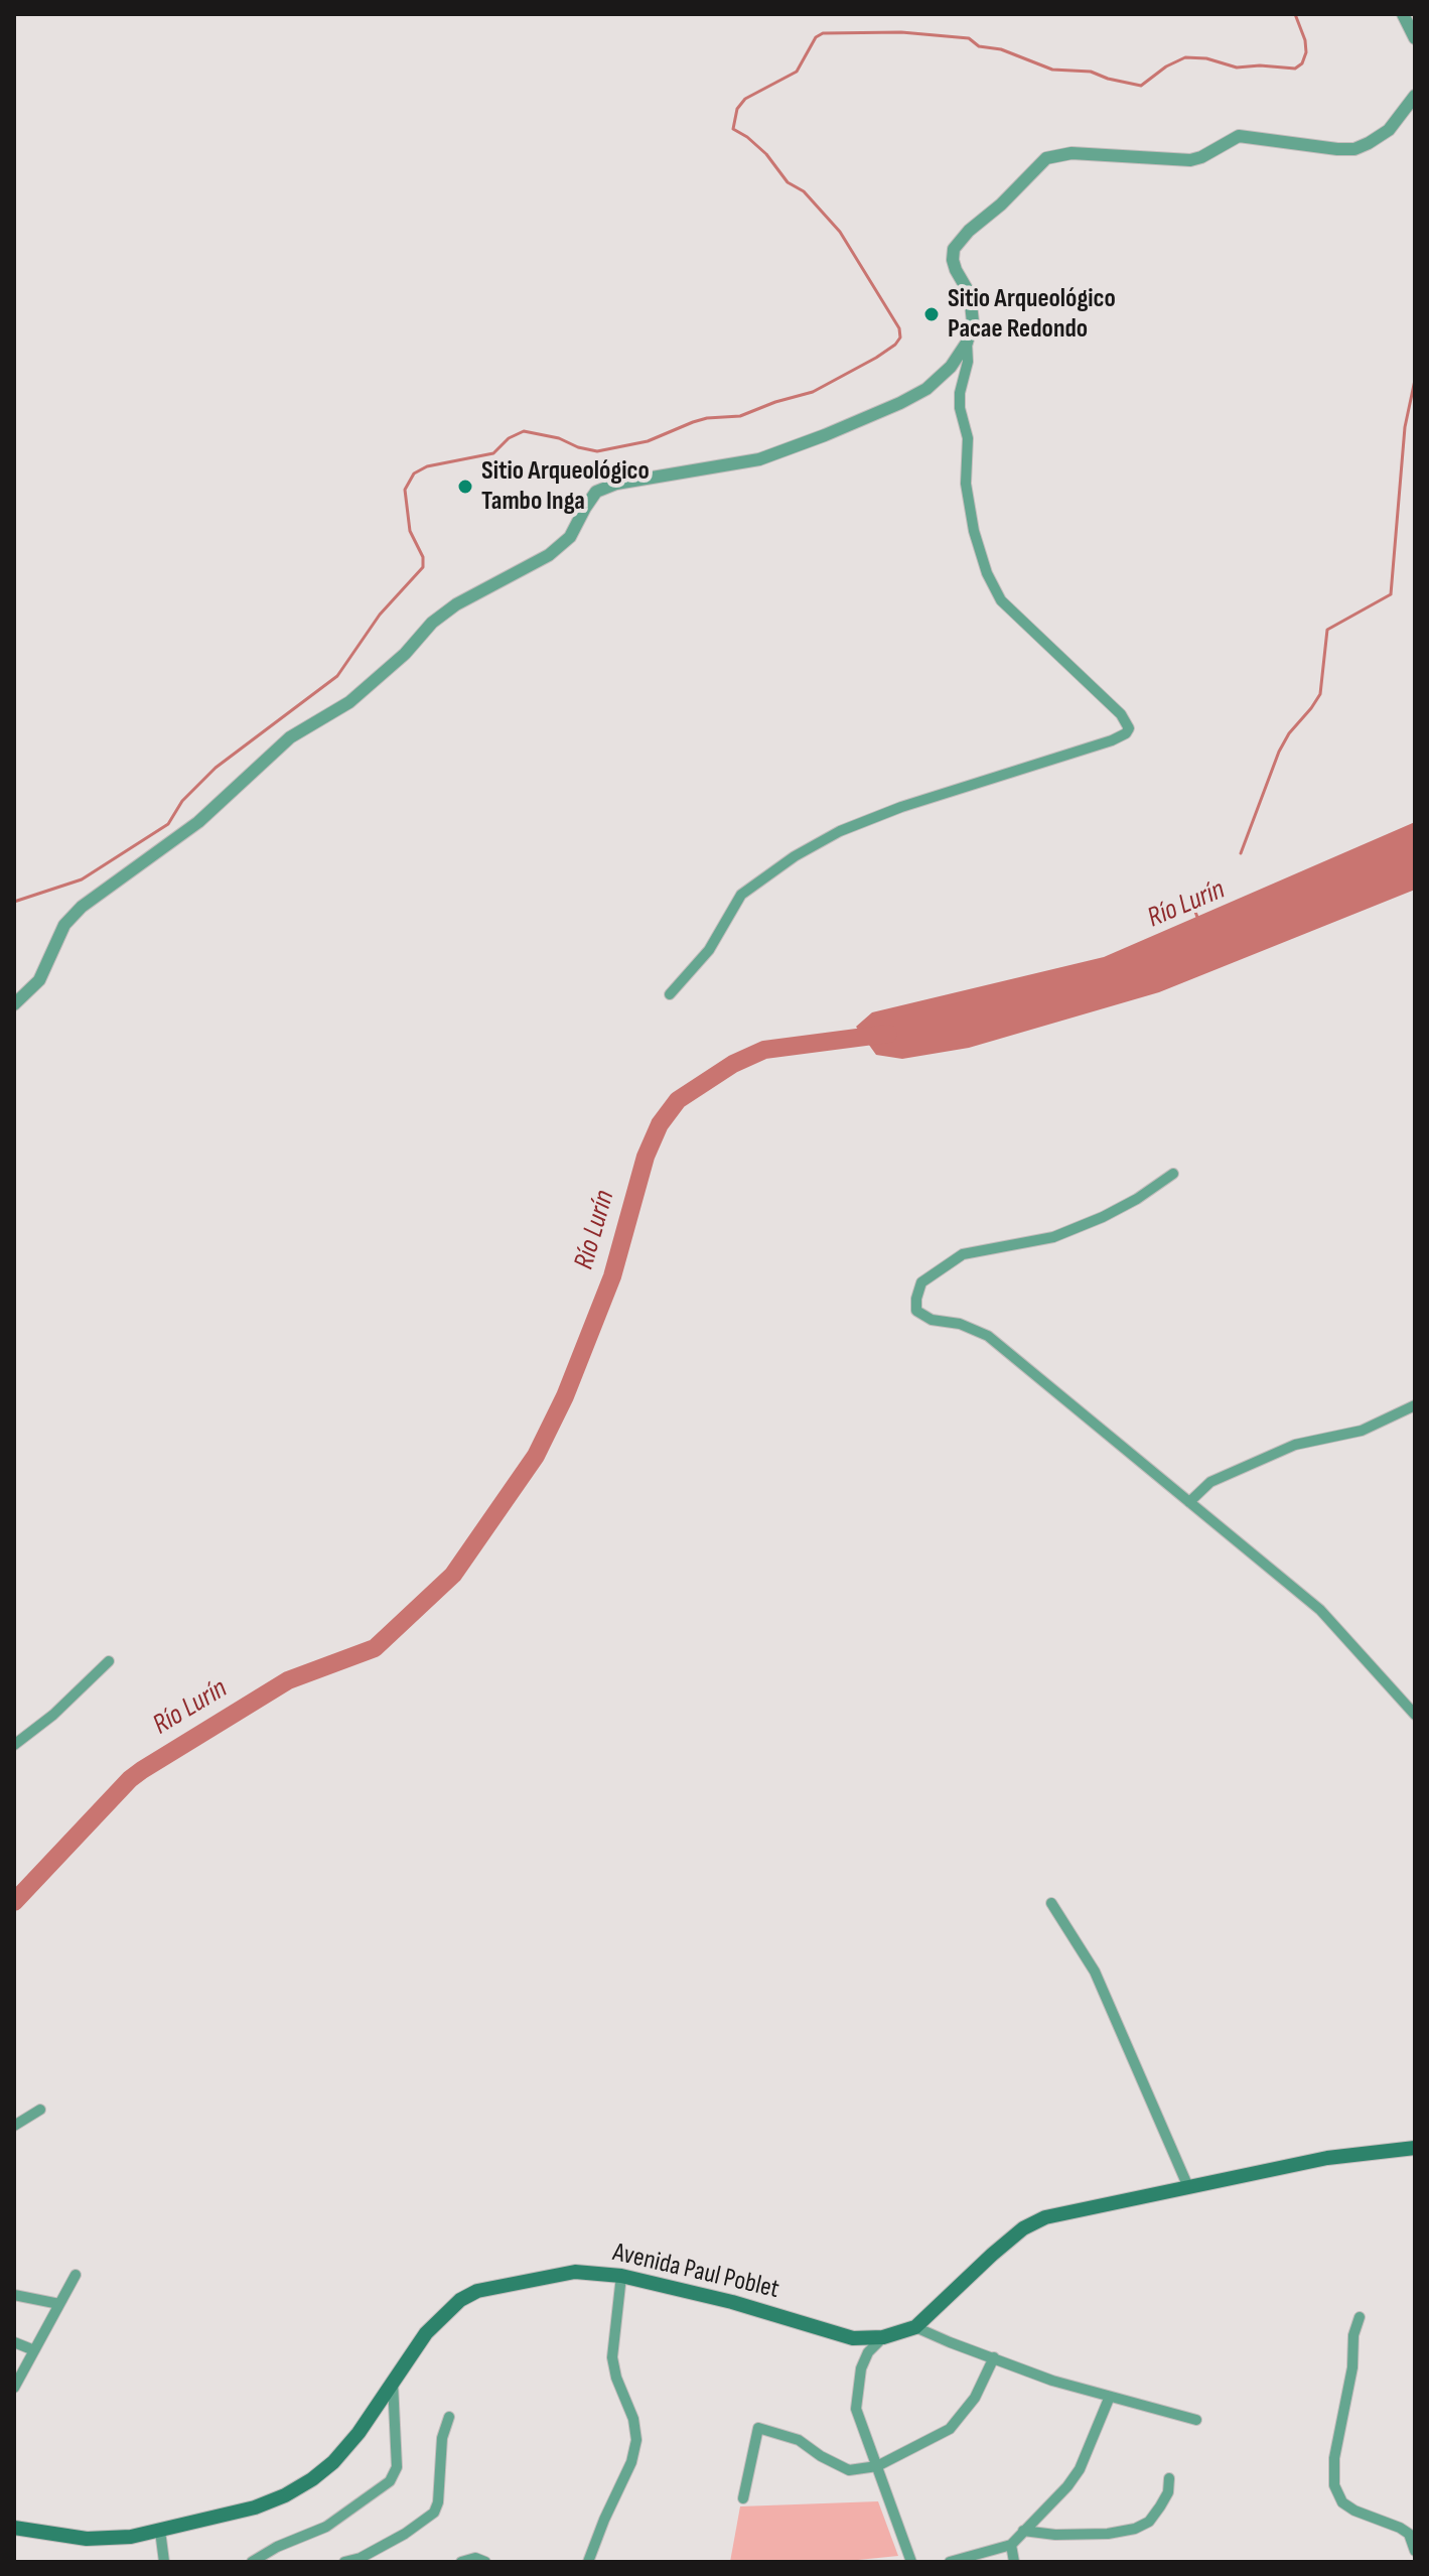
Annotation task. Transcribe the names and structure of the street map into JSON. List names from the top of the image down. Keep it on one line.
{"streets":{"main road":["Avenida Paul Poblet"]},"water":["Río Lurín"],"places":["Sitio Arqueológico Pacae Redondo","Sitio Arqueológico Tambo Inga"]}
